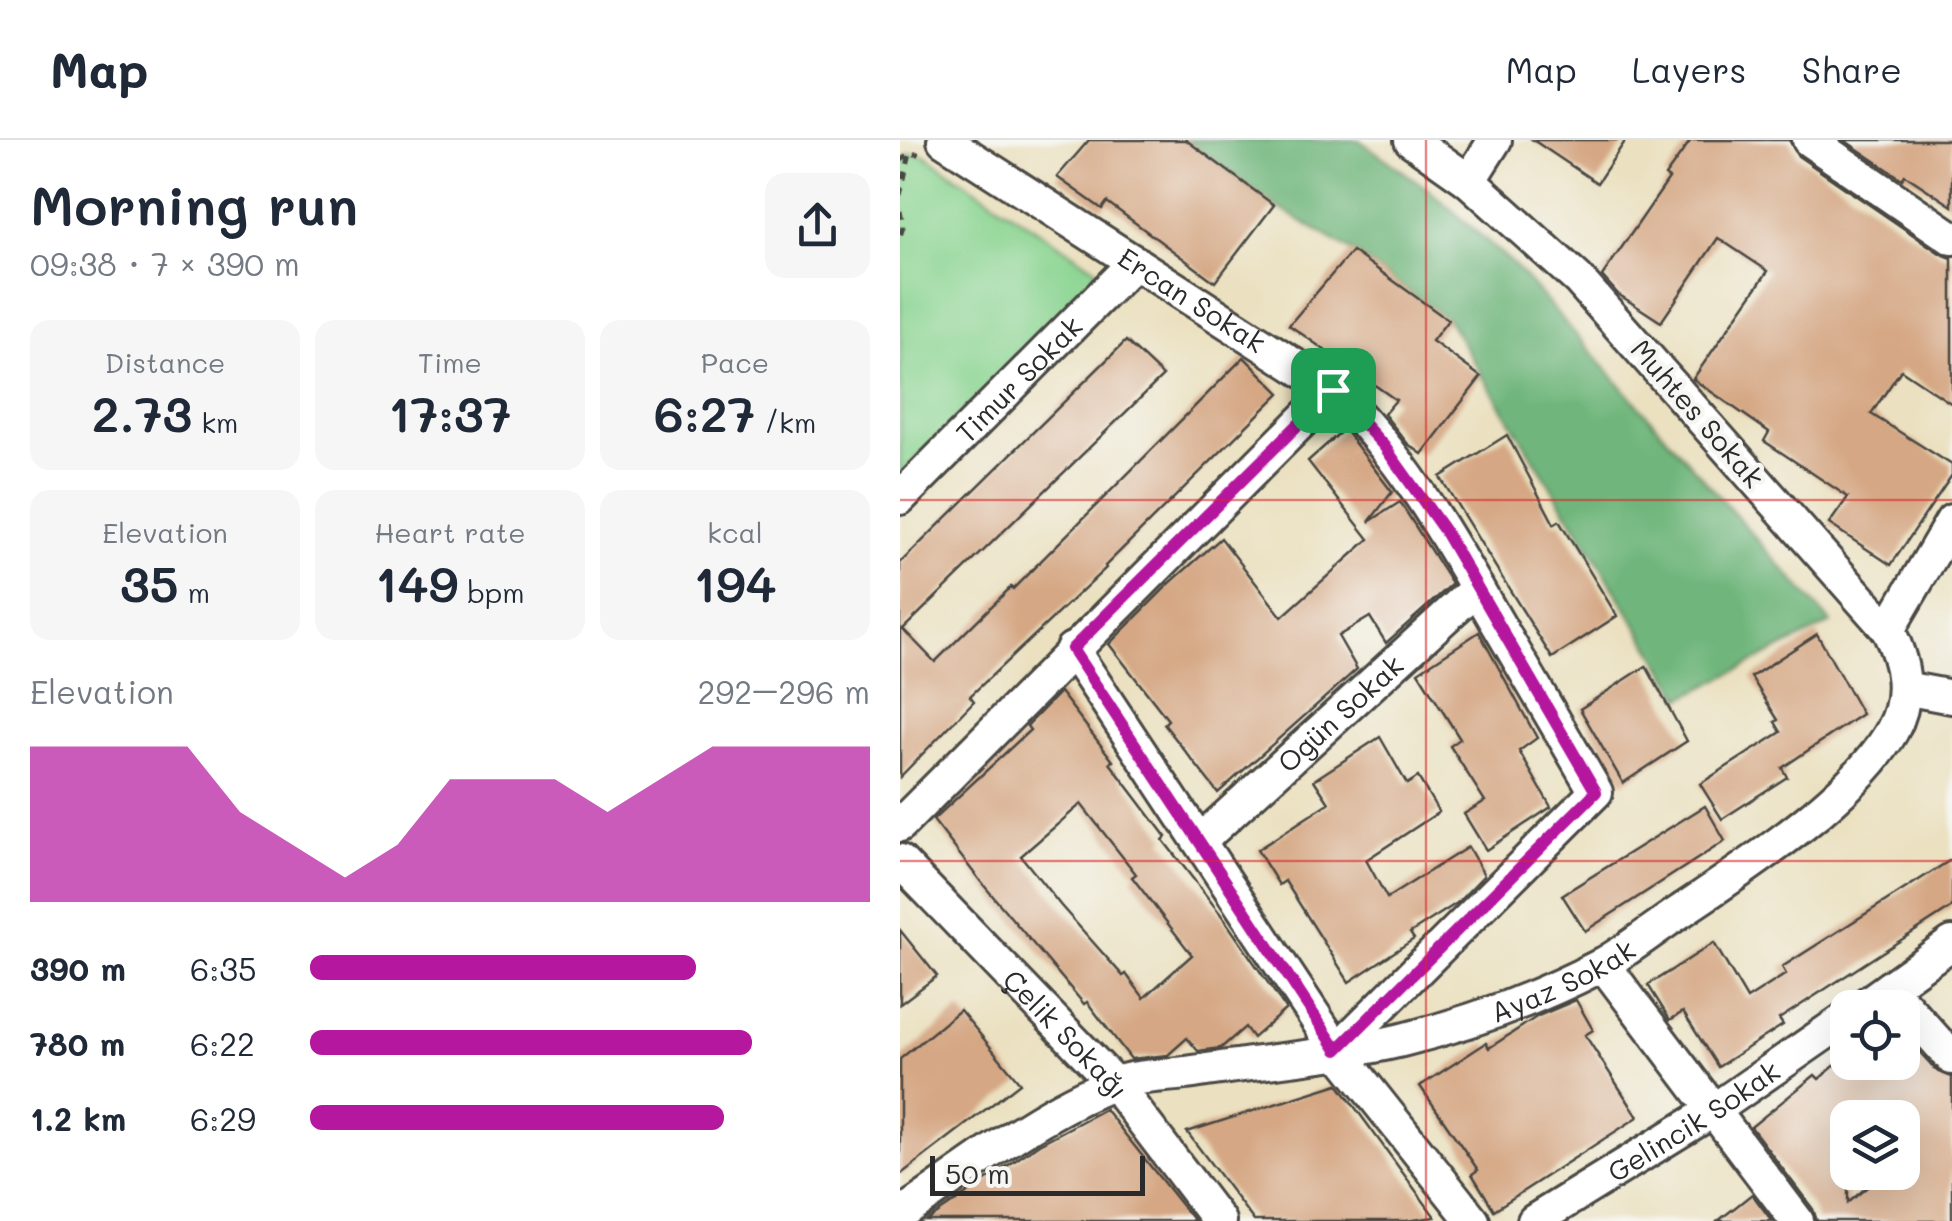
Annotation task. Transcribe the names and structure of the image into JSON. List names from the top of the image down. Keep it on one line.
{"streets":{"street":["Ercan Sokak","Timur Sokak","Muhtes Sokak","Ogün Sokak","Ayaz Sokak","Çelik Sokağı","Gelincik Sokak"]},"crossings":[["Ercan Sokak","Timur Sokak"],["Ercan Sokak","Ogün Sokak"],["Ercan Sokak","Ayaz Sokak"],["Muhtes Sokak","Ayaz Sokak"],["Ayaz Sokak","Çelik Sokağı"]],"scale_bar":"50 m","page":{"header":"Map","nav":["Map","Layers","Share"],"heading":["Morning run","09:38 · 7 × 390 m"],"stats":[["Distance","2.73 km"],["Time","17:37"],["Pace","6:27 /km"],["Elevation","35 m"],["Heart rate","149 bpm"],["kcal","194"]],"chart":["Elevation","292–296 m"],"list":[{"name":"390 m","note":"6:35"},{"name":"780 m","note":"6:22"},{"name":"1.2 km","note":"6:29"}],"scale":"50 m"}}
